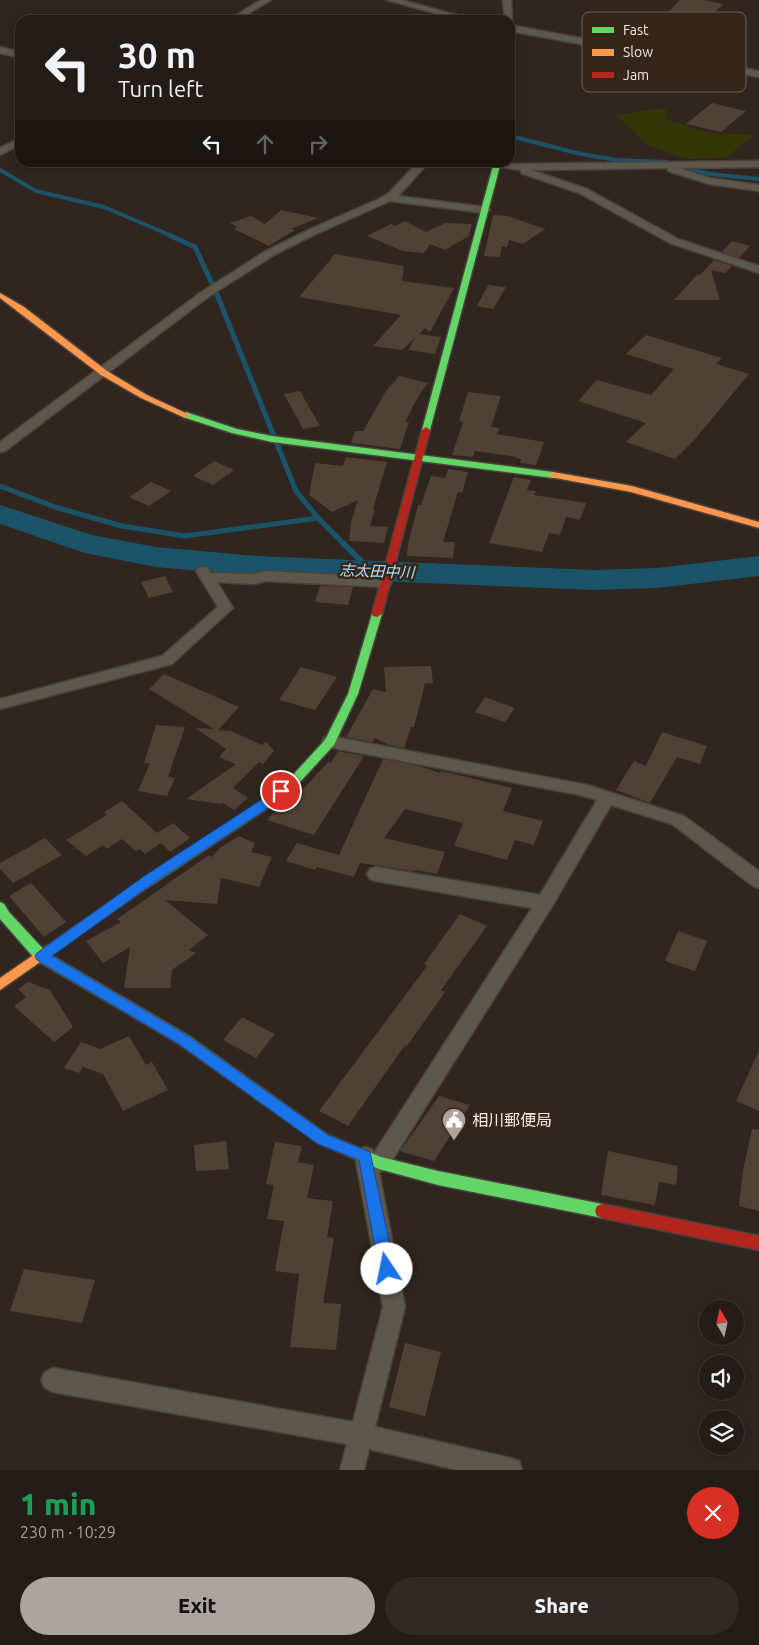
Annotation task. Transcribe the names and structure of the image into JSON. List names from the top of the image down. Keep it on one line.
{"water":["志太田中川"],"places":{"public building":["相川郵便局"]},"legend":["Fast","Slow","Jam"],"north":"top","page":{"turn":["30 m","Turn left"],"heading":["1 min","230 m · 10:29"],"buttons":["Exit","Share"]}}
